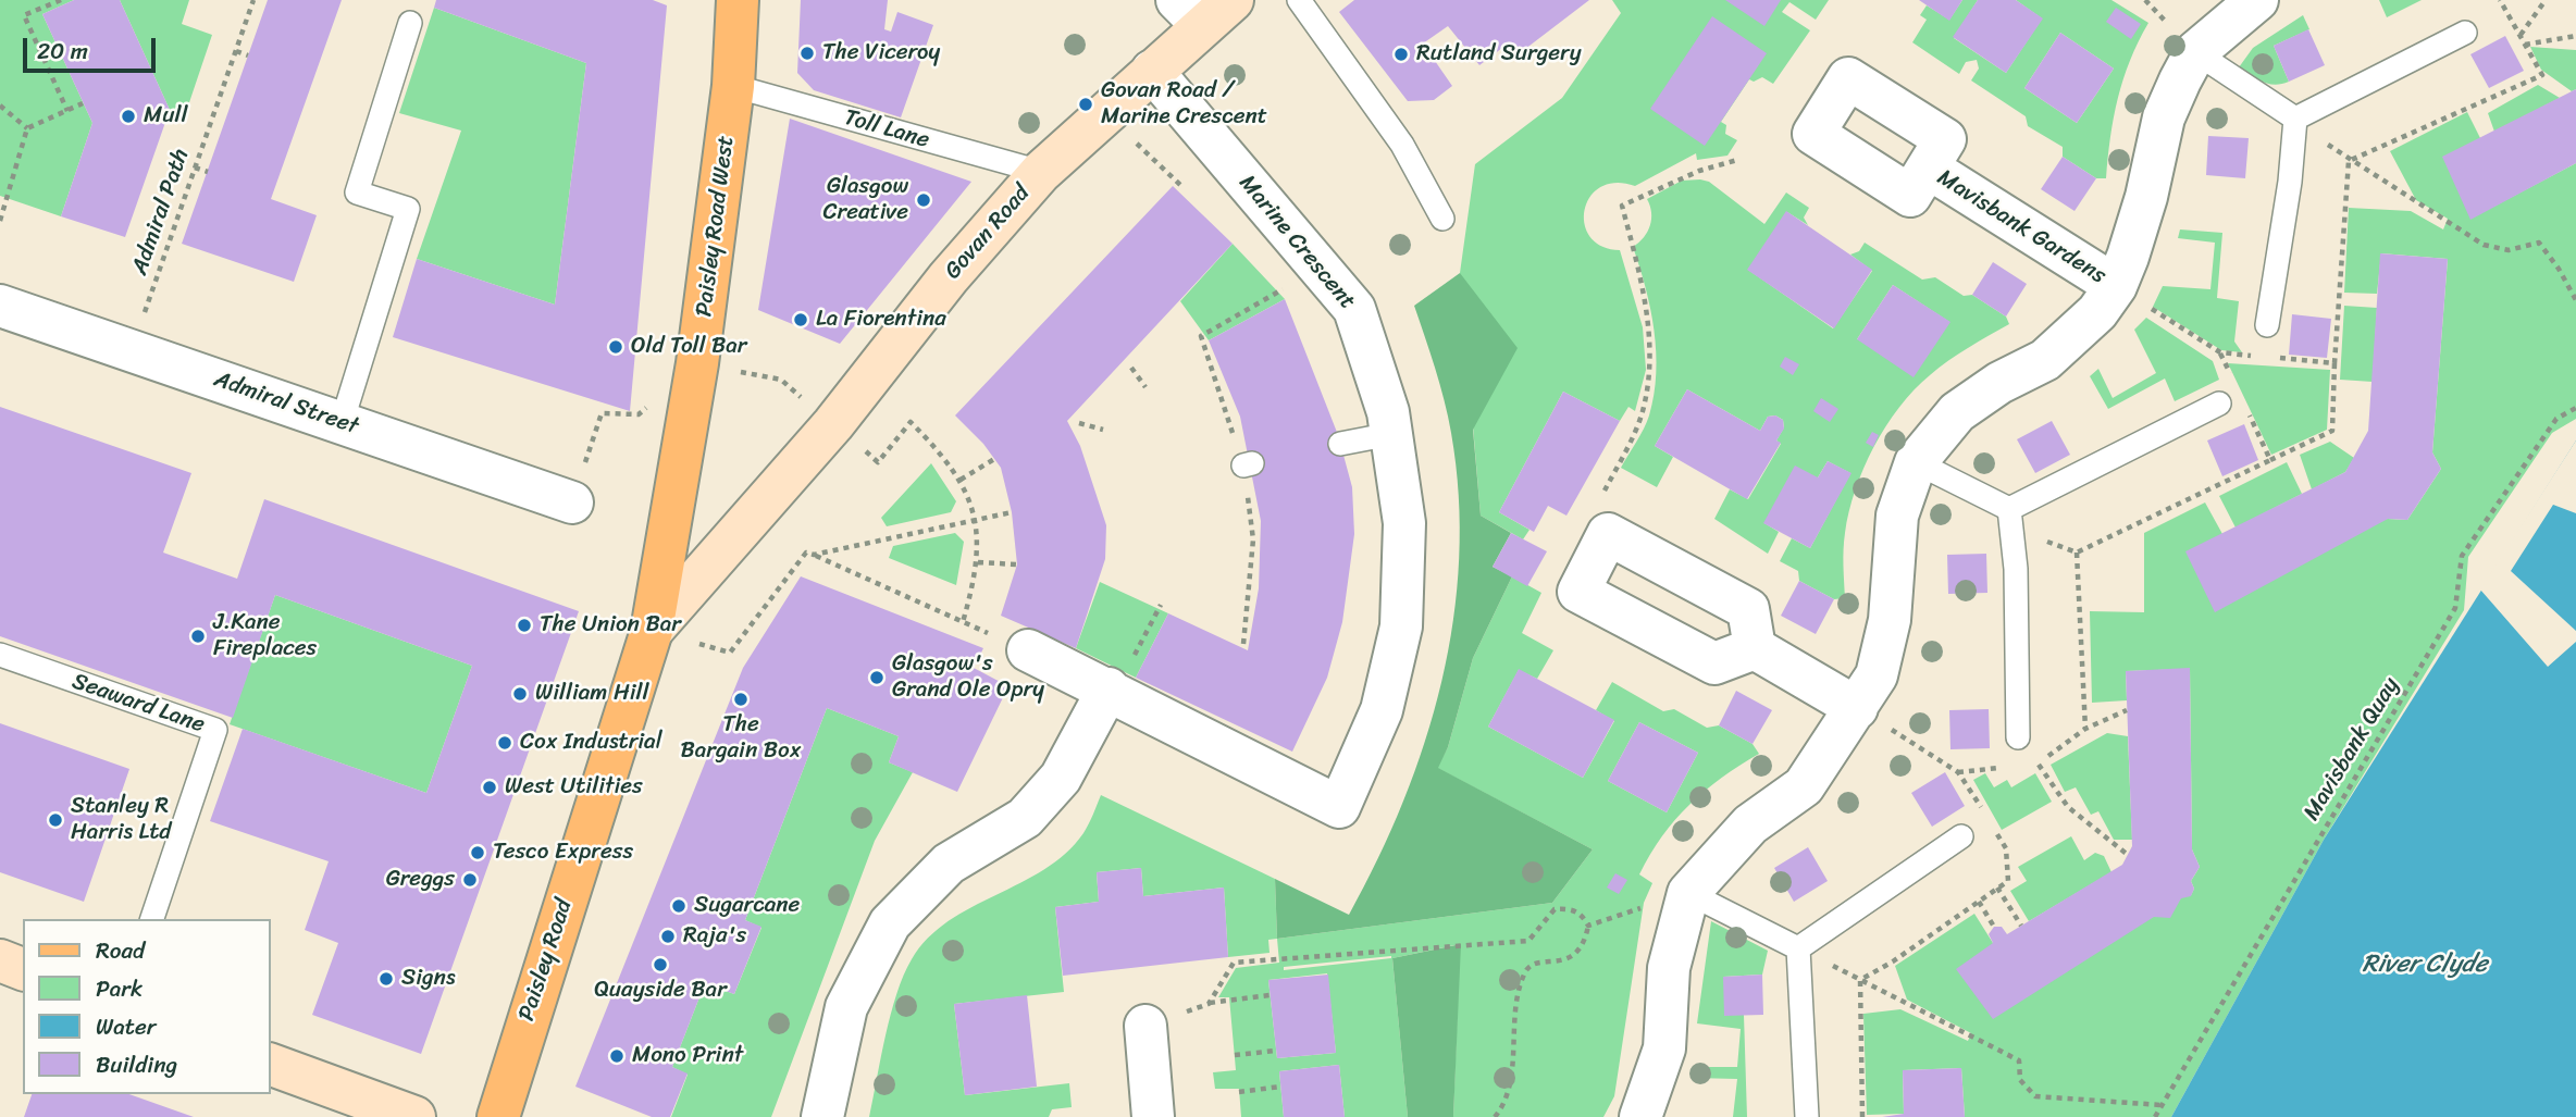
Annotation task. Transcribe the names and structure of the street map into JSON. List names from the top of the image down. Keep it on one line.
{"streets":{"main road":["Paisley Road West","Paisley Road"],"street":["Mavisbank Gardens","Govan Road","Marine Crescent","Admiral Street"],"lane":["Toll Lane","Seaward Lane"],"path":["Admiral Path","Mavisbank Quay"]},"crossings":[["Toll Lane","Paisley Road West"],["Toll Lane","Govan Road"],["Admiral Path","Admiral Street"],["Paisley Road West","Govan Road"],["Paisley Road West","Paisley Road"],["Govan Road","Marine Crescent"],["Govan Road","Paisley Road"]],"water":["River Clyde"],"places":["The Viceroy","Rutland Surgery","Govan Road / Marine Crescent","Mull","Glasgow Creative","La Fiorentina","Old Toll Bar","The Union Bar","J.Kane Fireplaces","Glasgow's Grand Ole Opry","William Hill","The Bargain Box","Cox Industrial","West Utilities","Stanley R Harris Ltd","Tesco Express","Greggs","Sugarcane","Raja's","Quayside Bar","Signs","Mono Print"],"legend":["Road","Park","Water","Building"],"scale_bar":"20 m"}
